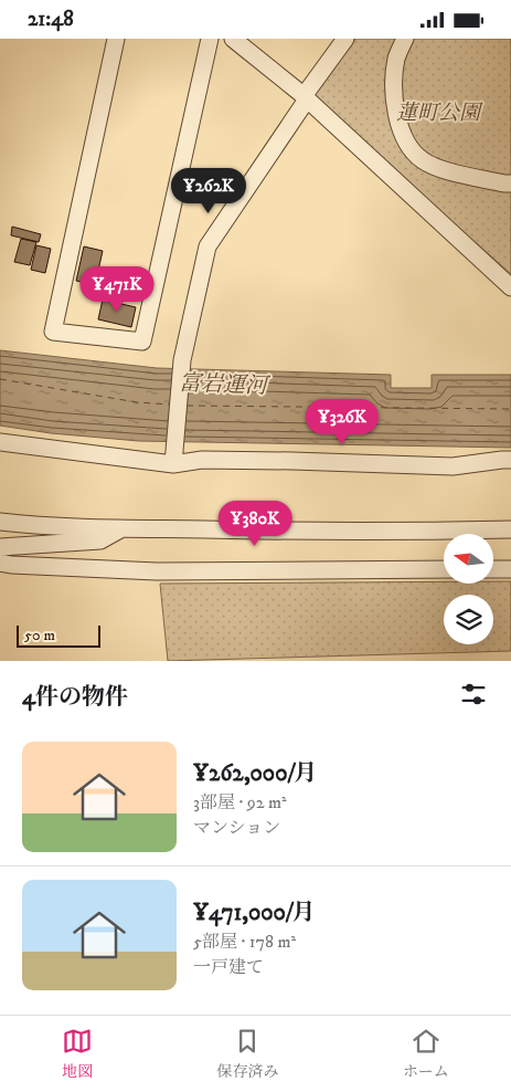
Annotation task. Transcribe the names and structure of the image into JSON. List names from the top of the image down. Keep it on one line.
{"water":["富岩運河"],"parks":["蓮町公園"],"scale_bar":"50 m","north":"left","page":{"status":"21:48","price":["¥262K","¥471K","¥326K","¥380K"],"scale":"50 m","heading":"4件の物件","list":[{"name":"¥262,000/月","note":"3部屋 · 92 m² · マンション"},{"name":"¥471,000/月","note":"5部屋 · 178 m² · 一戸建て"}],"tabs":["地図","保存済み","ホーム"]}}
